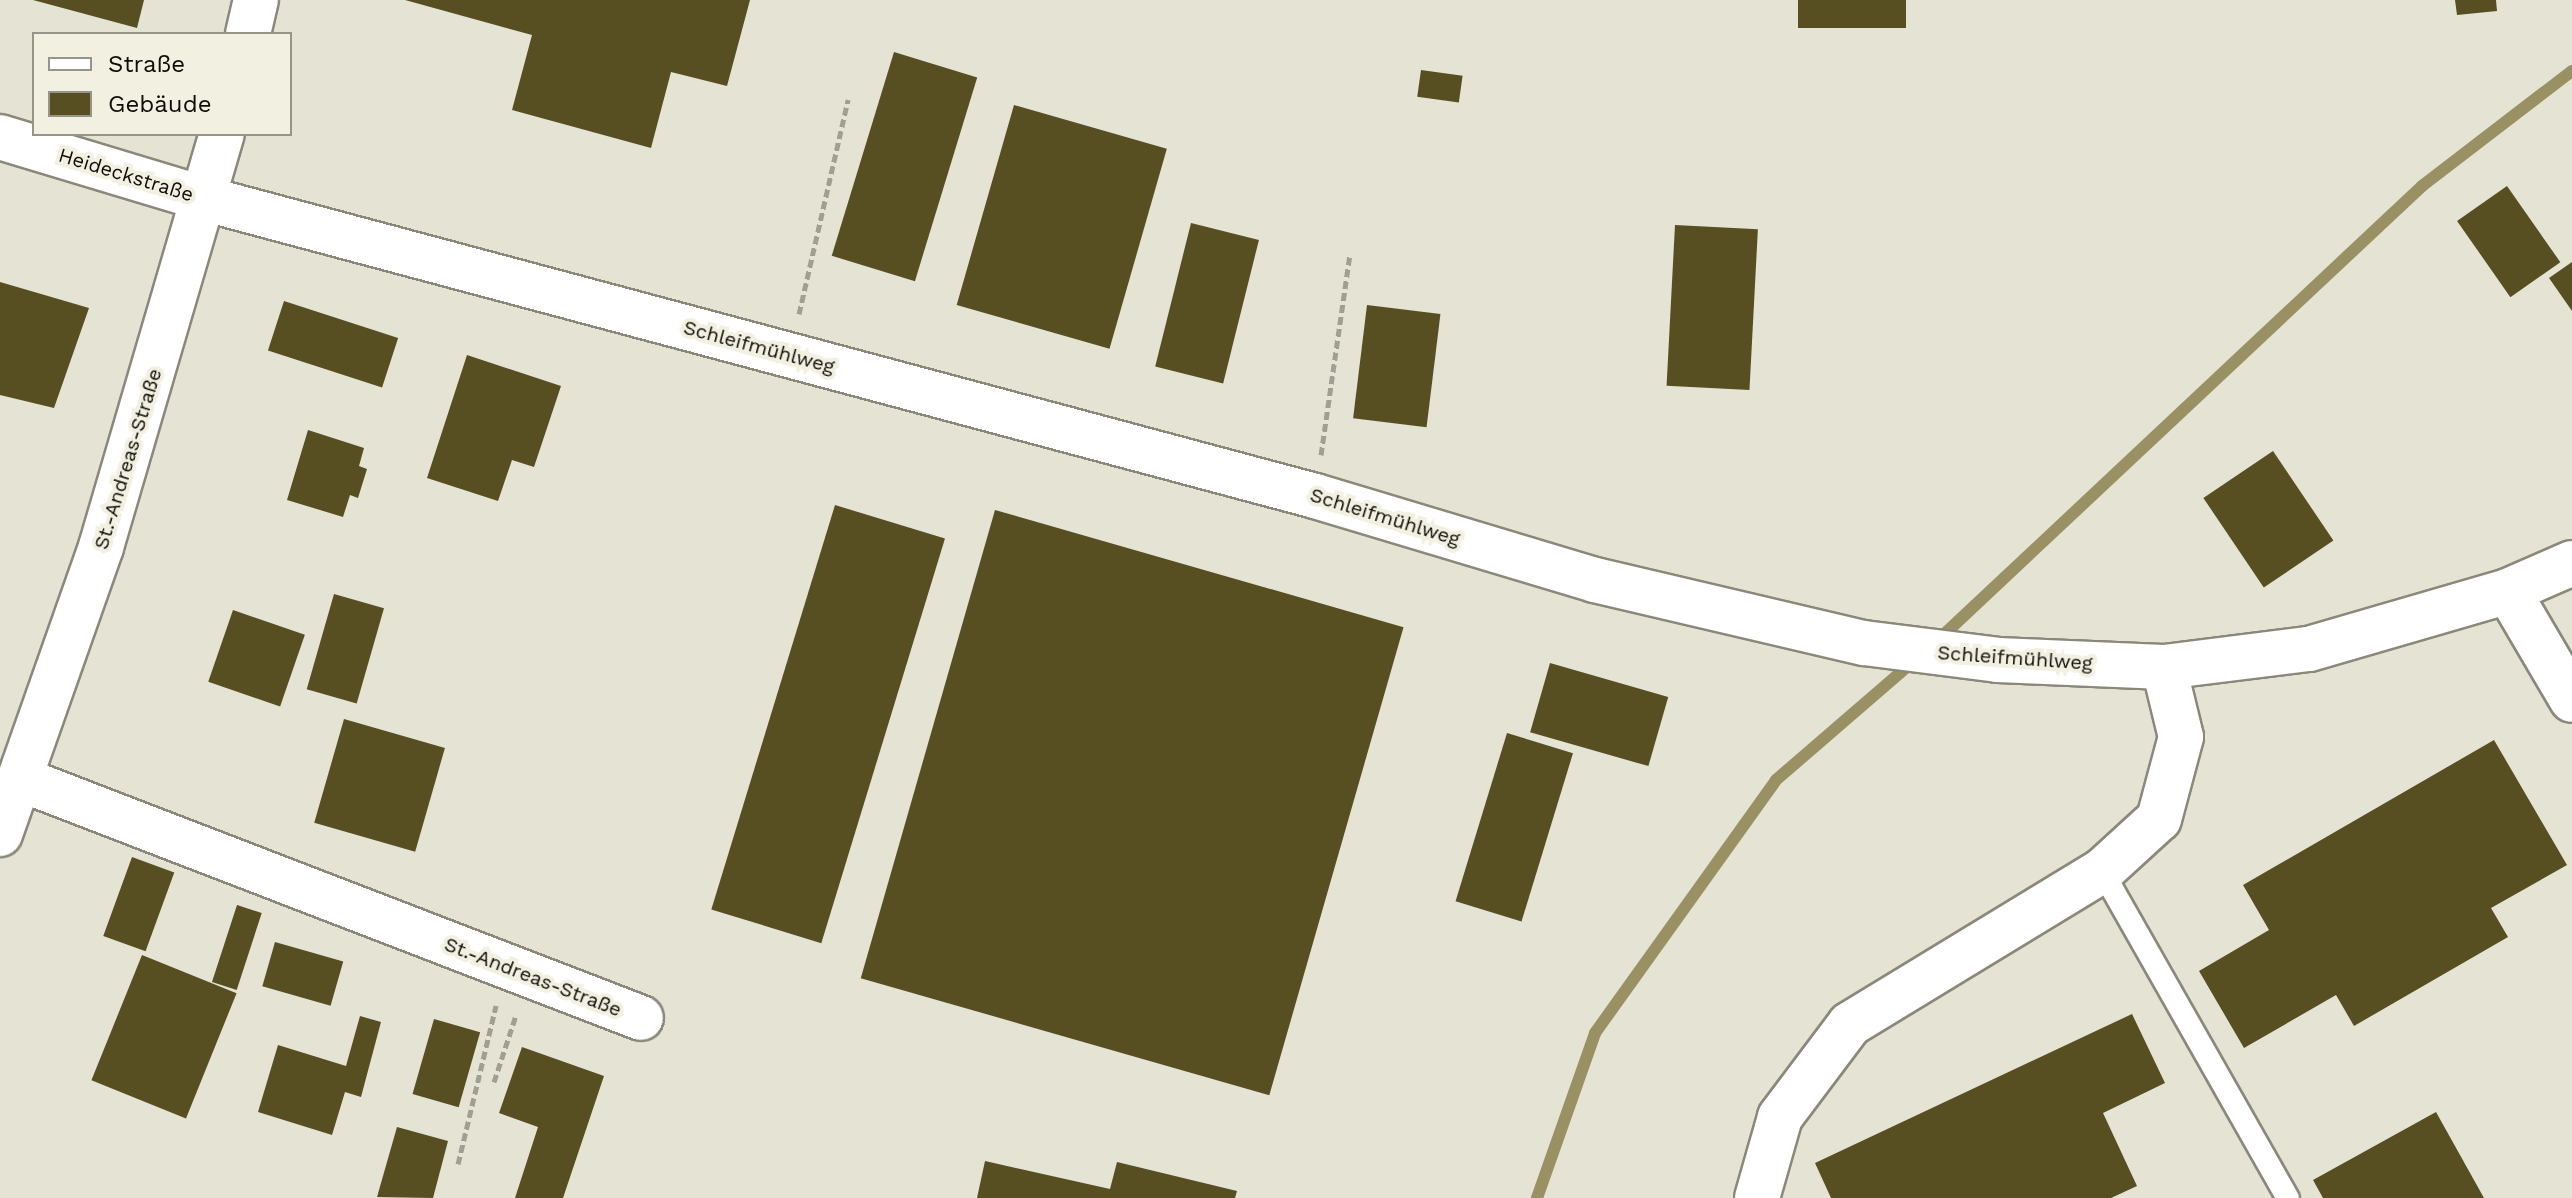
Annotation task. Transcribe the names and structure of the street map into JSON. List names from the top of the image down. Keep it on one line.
{"streets":{"street":["Heideckstraße","Schleifmühlweg","St.-Andreas-Straße"]},"crossings":[["Heideckstraße","Schleifmühlweg"],["Heideckstraße","St.-Andreas-Straße"],["Schleifmühlweg","St.-Andreas-Straße"]],"legend":["Straße","Gebäude"]}
